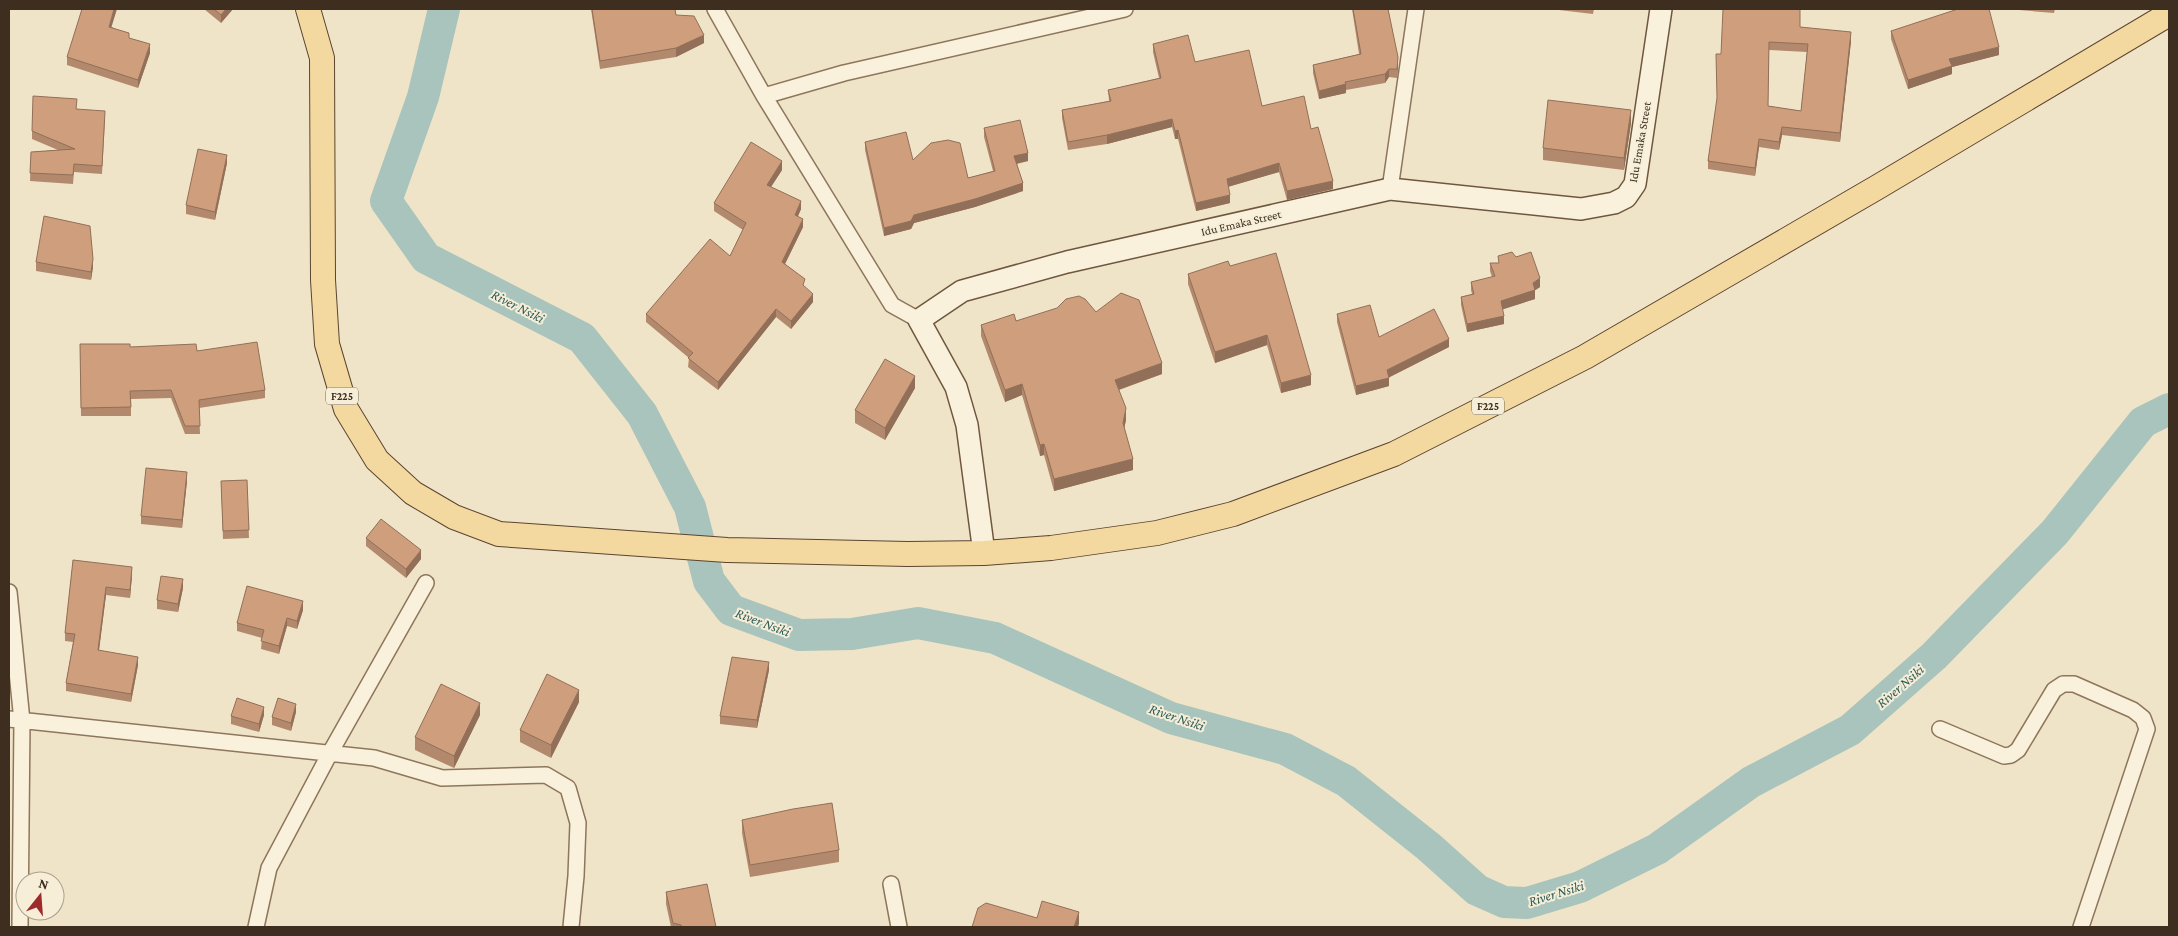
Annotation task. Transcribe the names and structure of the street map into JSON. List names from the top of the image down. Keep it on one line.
{"streets":{"main road":["F225"],"street":["Idu Emaka Street"]},"water":["River Nsiki"],"north":"top"}
